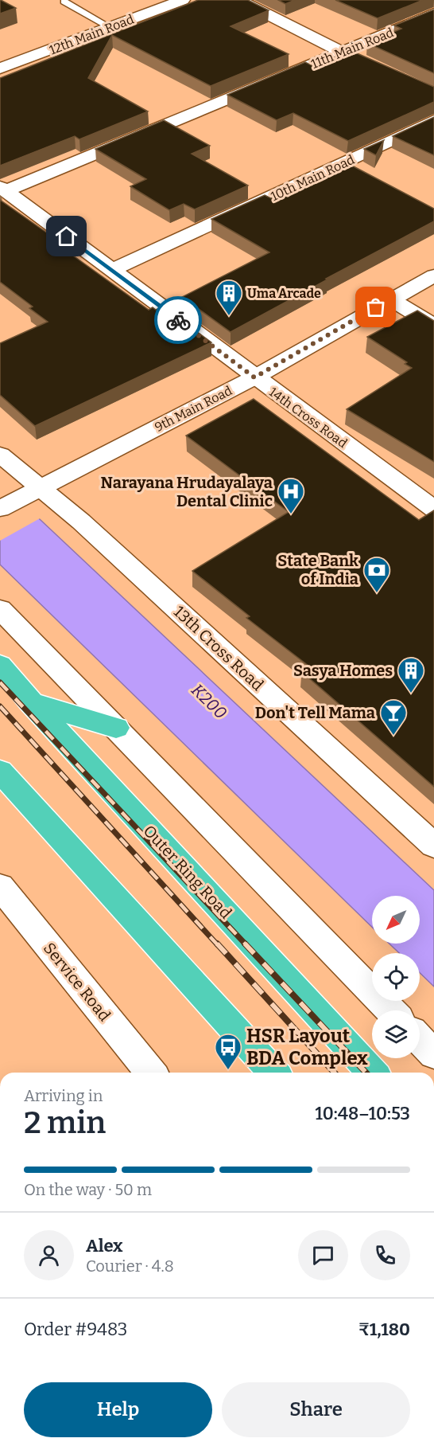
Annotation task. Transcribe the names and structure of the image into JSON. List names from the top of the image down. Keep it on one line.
{"streets":{"highway":["Outer Ring Road"],"street":["12th Main Road","11th Main Road","10th Main Road","9th Main Road","14th Cross Road","13th Cross Road","Service Road"]},"crossings":[["11th Main Road","14th Cross Road"],["10th Main Road","14th Cross Road"],["9th Main Road","14th Cross Road"],["9th Main Road","13th Cross Road"]],"water":["K200"],"places":{"building":["Uma Arcade","Sasya Homes"],"hospital":["Narayana Hrudayalaya Dental Clinic"],"bank":["State Bank of India"],"bar":["Don't Tell Mama"],"bus stop":["HSR Layout BDA Complex"]},"north":"bottom left","page":{"heading":["2 min","Arriving in","10:48–10:53"],"panel":["Alex","Courier · 4.8","Order #9483","₹1,180"],"bar":"On the way · 50 m","buttons":["Help","Share"]}}
